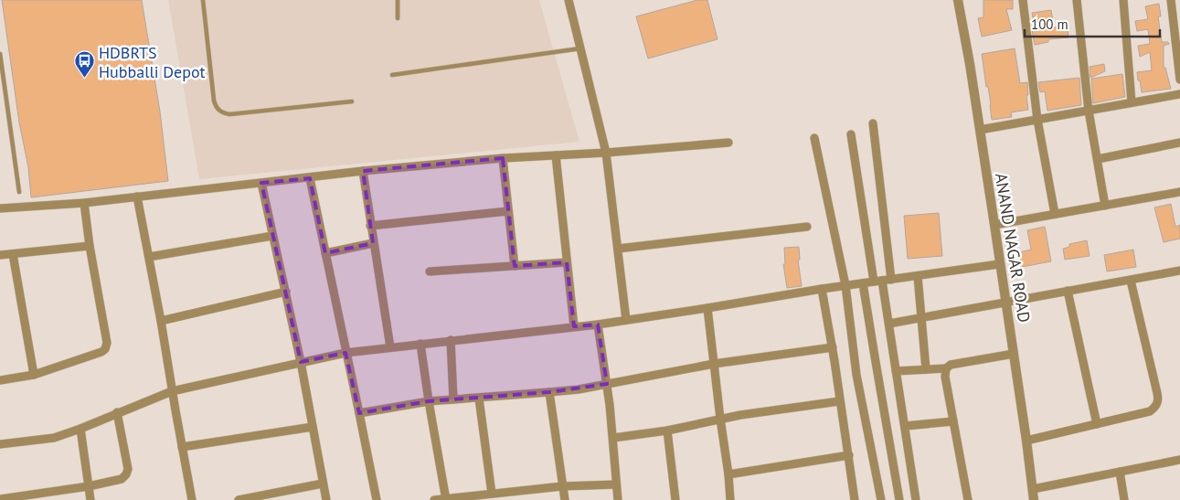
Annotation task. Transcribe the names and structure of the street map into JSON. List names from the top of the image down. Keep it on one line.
{"streets":{"street":["ANAND NAGAR ROAD"]},"places":{"bus stop":["HDBRTS Hubballi Depot"]},"scale_bar":"100 m"}
